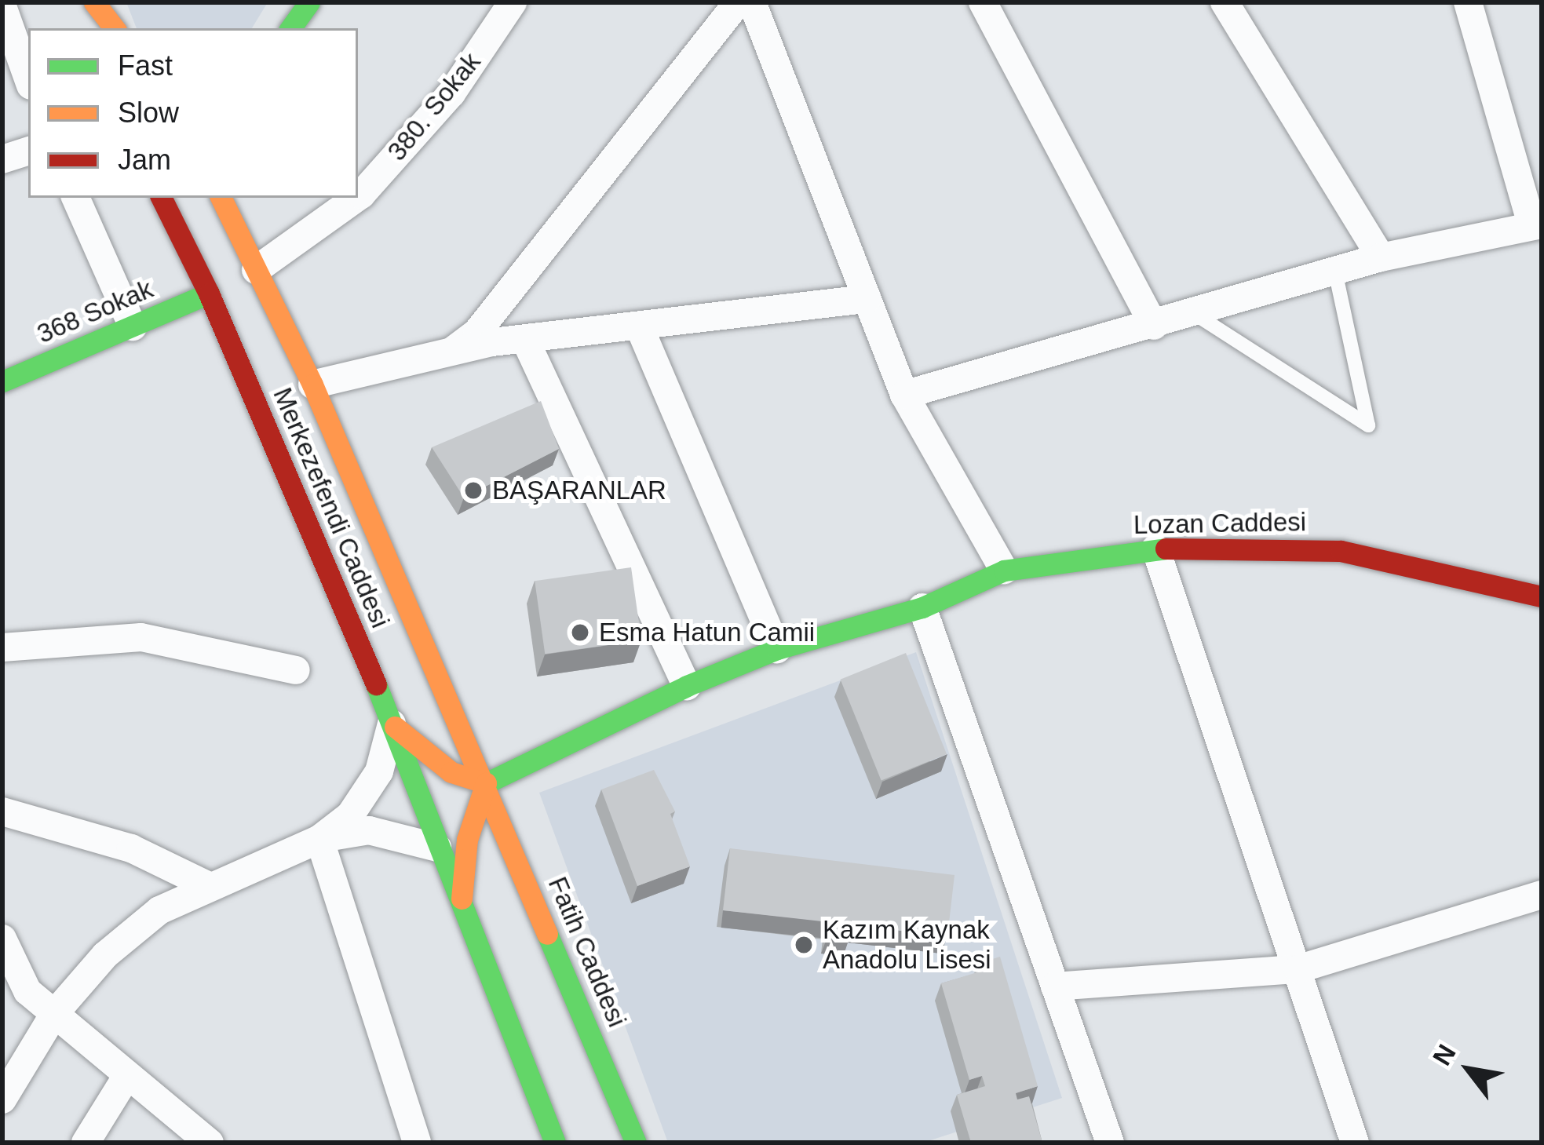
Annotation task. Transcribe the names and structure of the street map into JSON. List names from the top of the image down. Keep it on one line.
{"streets":{"main road":["368 Sokak","Merkezefendi Caddesi","Lozan Caddesi","Fatih Caddesi"],"street":["380. Sokak"]},"crossings":[["380. Sokak","Merkezefendi Caddesi"],["368 Sokak","Merkezefendi Caddesi"],["Merkezefendi Caddesi","Lozan Caddesi"],["Merkezefendi Caddesi","Fatih Caddesi"],["Lozan Caddesi","Fatih Caddesi"]],"places":["BAŞARANLAR","Esma Hatun Camii","Kazım Kaynak Anadolu Lisesi"],"legend":["Fast","Slow","Jam"],"north":"top left"}
